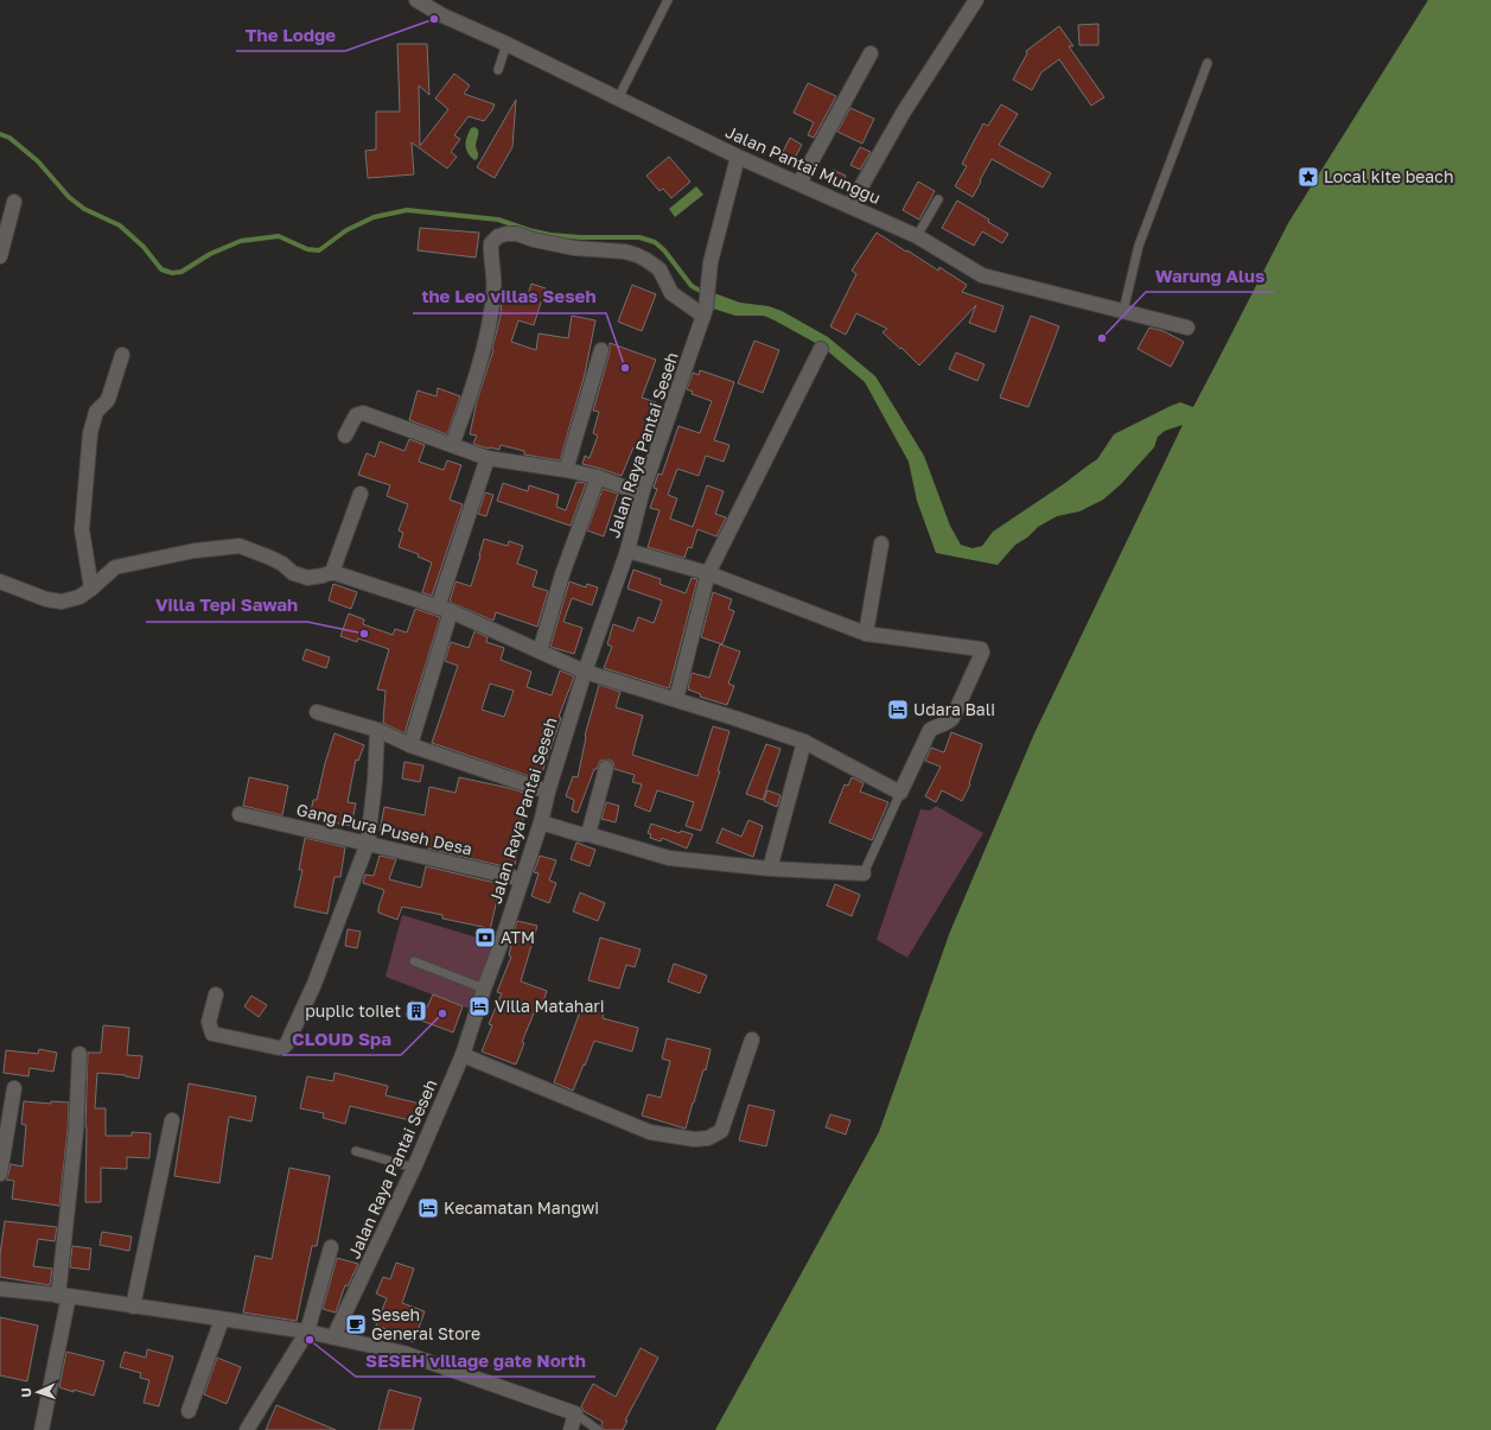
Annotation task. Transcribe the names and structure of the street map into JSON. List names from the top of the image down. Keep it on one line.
{"streets":{"street":["Jalan Pantai Munggu","Jalan Raya Pantai Seseh","Gang Pura Puseh Desa"]},"crossings":[["Jalan Pantai Munggu","Jalan Raya Pantai Seseh"],["Jalan Raya Pantai Seseh","Gang Pura Puseh Desa"]],"places":{"other":["The Lodge","Warung Alus","the Leo villas Seseh","Villa Tepi Sawah","CLOUD Spa","SESEH village gate North"],"place":["Local kite beach"],"hotel":["Udara Bali","Villa Matahari","Kecamatan Mangwi"],"bank":["ATM"],"building":["puplic toilet"],"cafe":["Seseh General Store"]},"north":"left"}
